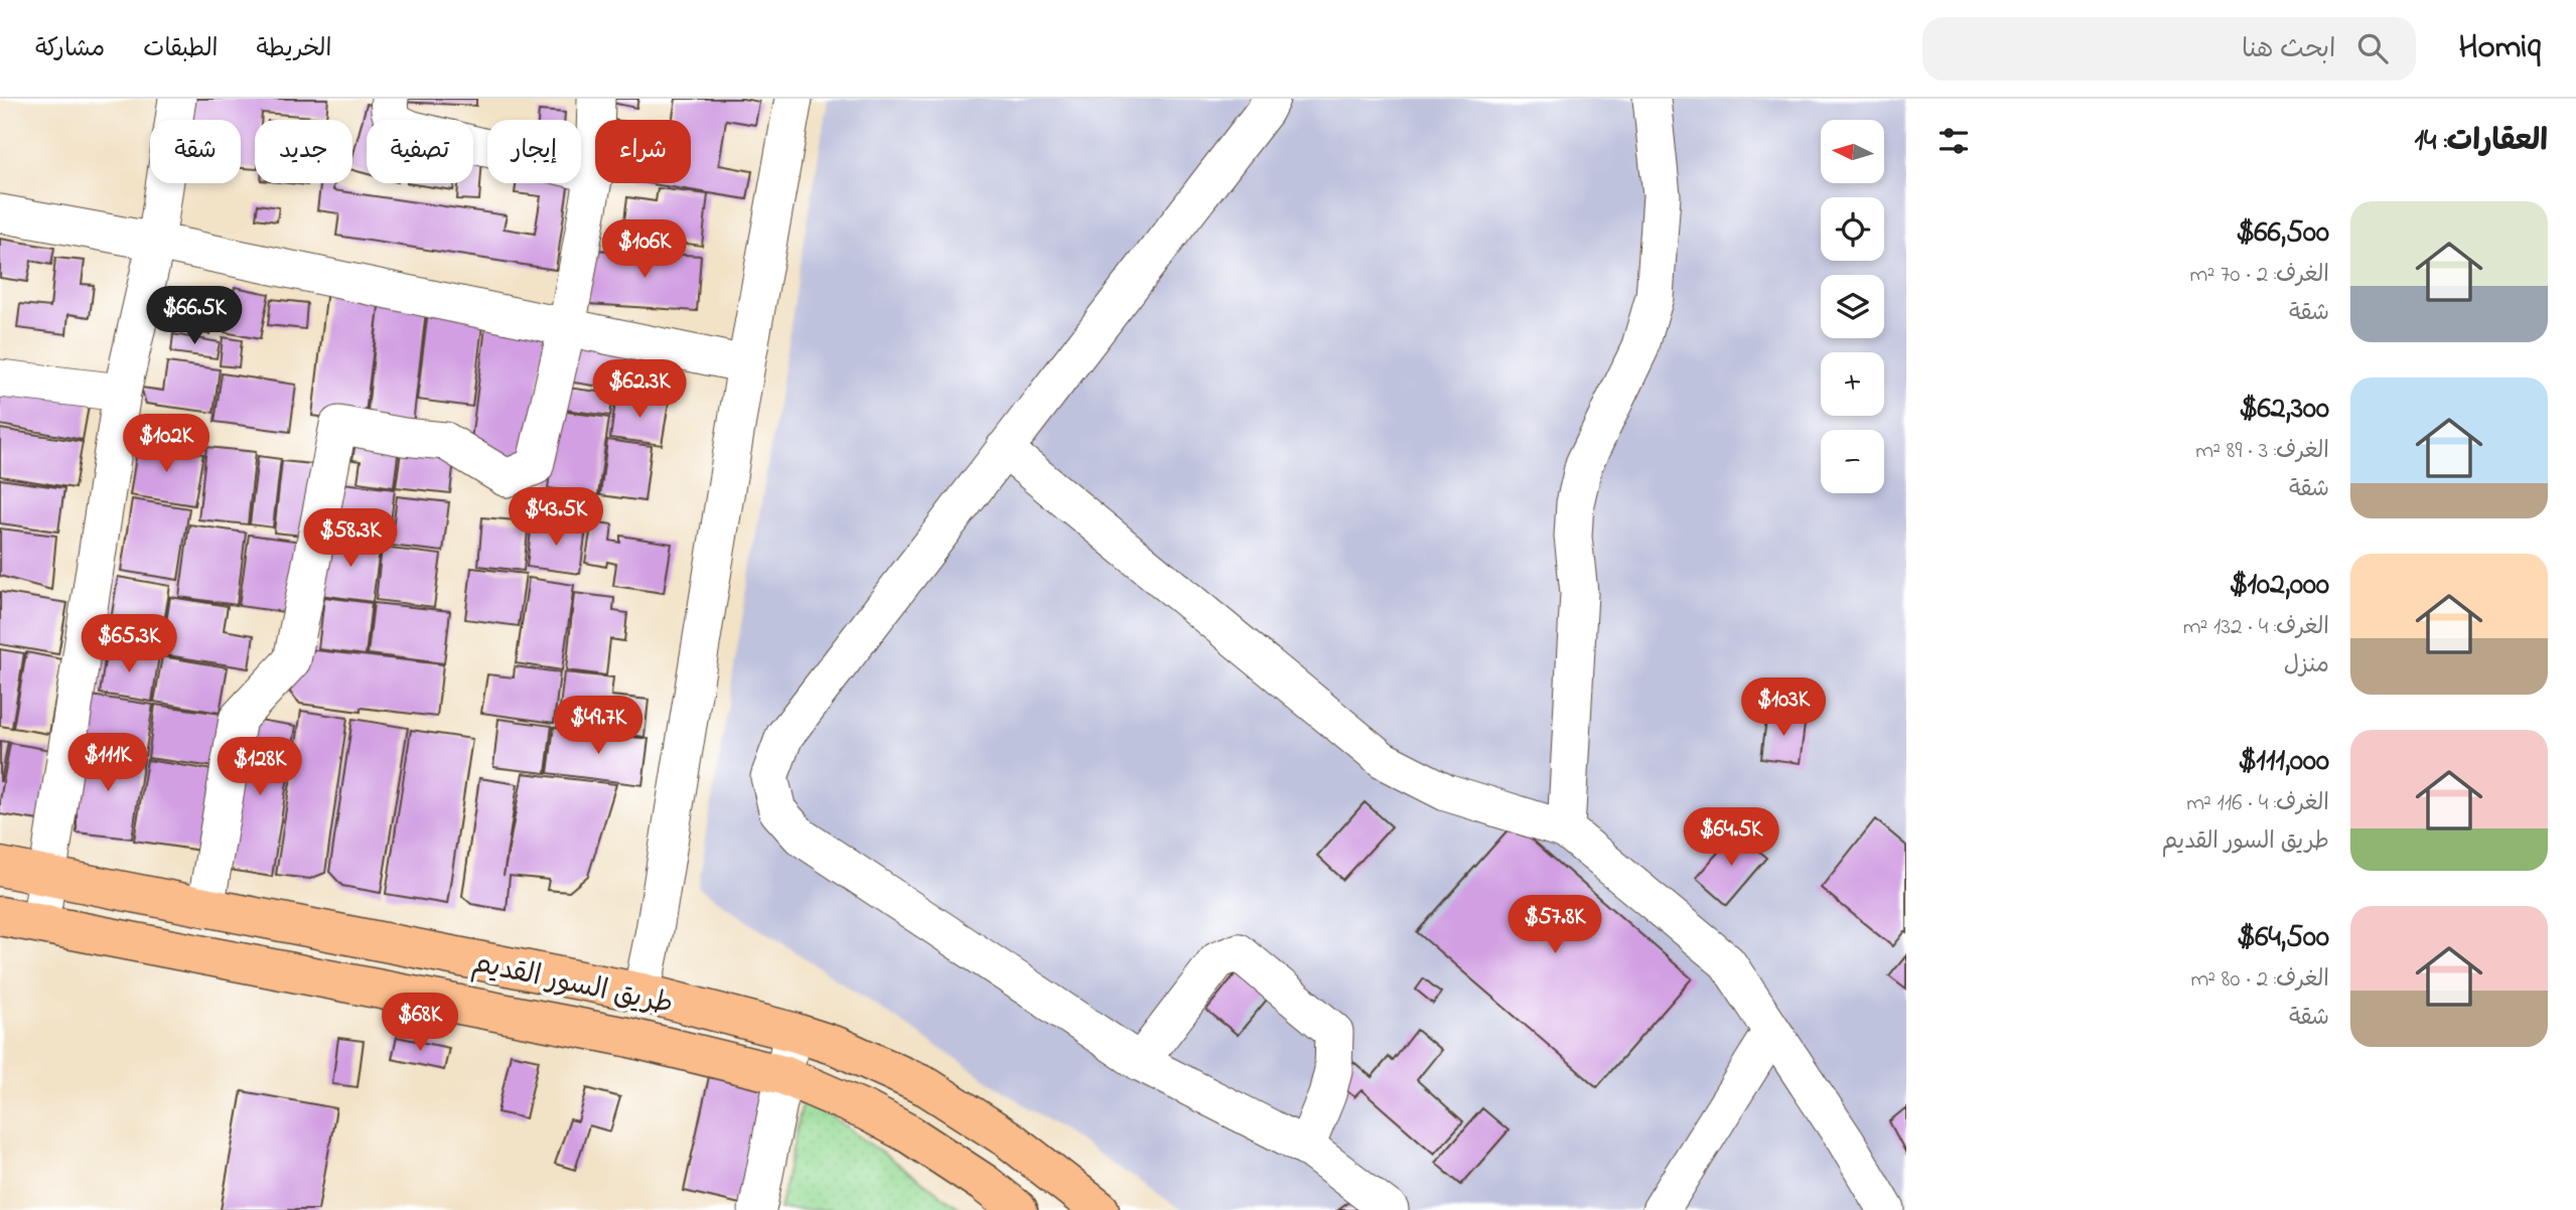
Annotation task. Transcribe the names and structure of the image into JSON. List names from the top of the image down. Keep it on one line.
{"streets":{"main road":["طريق السور القديم"]},"north":"left","page":{"header":"Homiq","search":"ابحث هنا","nav":["الخريطة","الطبقات","مشاركة"],"heading":"العقارات: 14","map_buttons":["+","−"],"chip":["شراء","إيجار","تصفية","جديد","شقة"],"list":[{"name":"$66,500","note":"الغرف: 2 · 70 m² · شقة"},{"name":"$62,300","note":"الغرف: 3 · 89 m² · شقة"},{"name":"$102,000","note":"الغرف: 4 · 132 m² · منزل"},{"name":"$111,000","note":"الغرف: 4 · 116 m² · طريق السور القديم"},{"name":"$64,500","note":"الغرف: 2 · 80 m² · شقة"}],"price":["$106K","$66.5K","$62.3K","$102K","$43.5K","$58.3K","$65.3K","$103K","$49.7K","$111K","$128K","$64.5K","$57.8K","$68K"]}}
